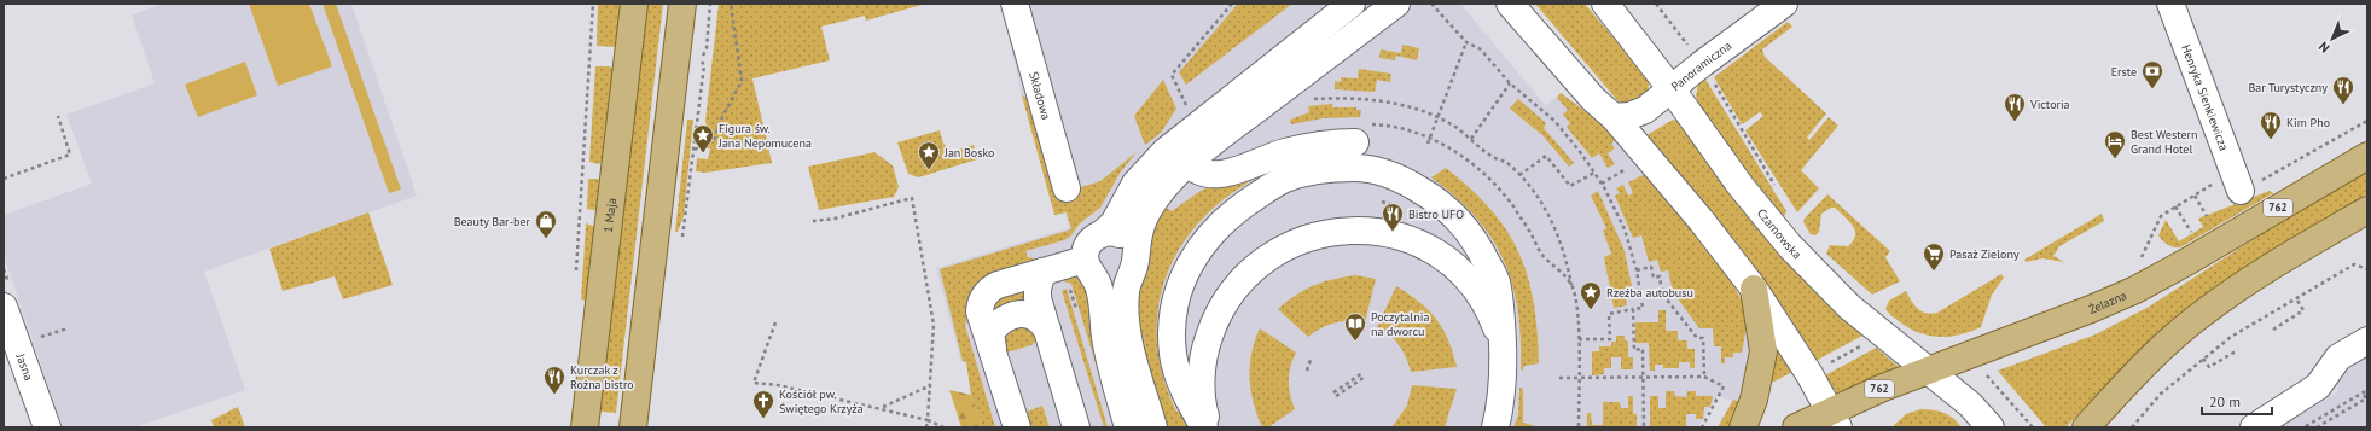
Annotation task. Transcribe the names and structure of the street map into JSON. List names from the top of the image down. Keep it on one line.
{"streets":{"main road":["762","1 Maja","Żelazna"],"street":["Panoramiczna","Składowa","Henryka Sienkiewicza","Czarnowska","Jasna"]},"crossings":[["Panoramiczna","Czarnowska"],["762","Żelazna"],["Czarnowska","Żelazna"]],"places":{"bank":["Erste"],"restaurant":["Bar Turystyczny","Victoria","Kim Pho","Bistro UFO","Kurczak z Rożna bistro"],"place":["Figura św. Jana Nepomucena","Jan Bosko","Rzeźba autobusu"],"hotel":["Best Western Grand Hotel"],"shop":["Beauty Bar-ber"],"supermarket":["Pasaż Zielony"],"library":["Poczytalnia na dworcu"],"church":["Kościół pw. Świętego Krzyża"]},"scale_bar":"20 m","north":"bottom left"}
